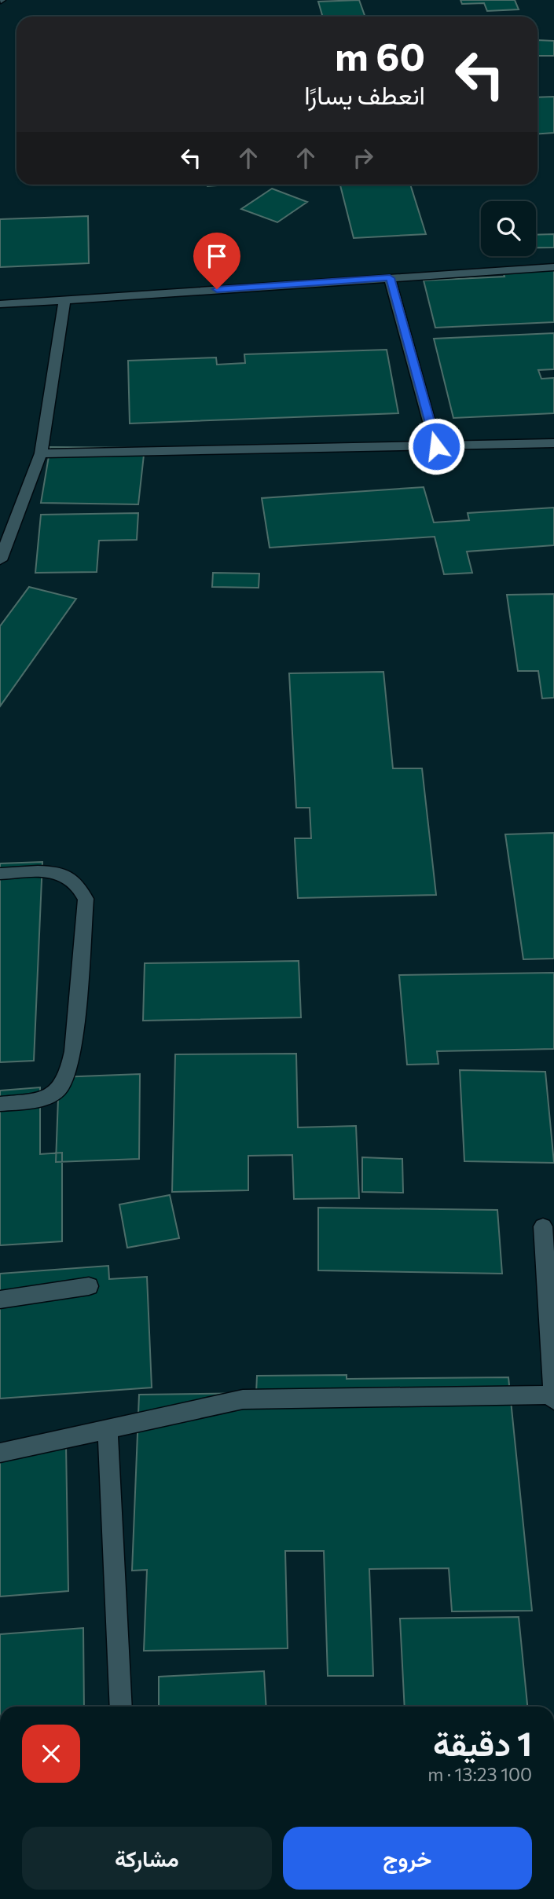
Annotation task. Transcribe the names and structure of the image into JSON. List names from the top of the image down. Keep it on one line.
{"page":{"turn":["60 m","انعطف يسارًا"],"heading":["1 دقيقة","100 m · 13:23"],"buttons":["خروج","مشاركة"]}}
